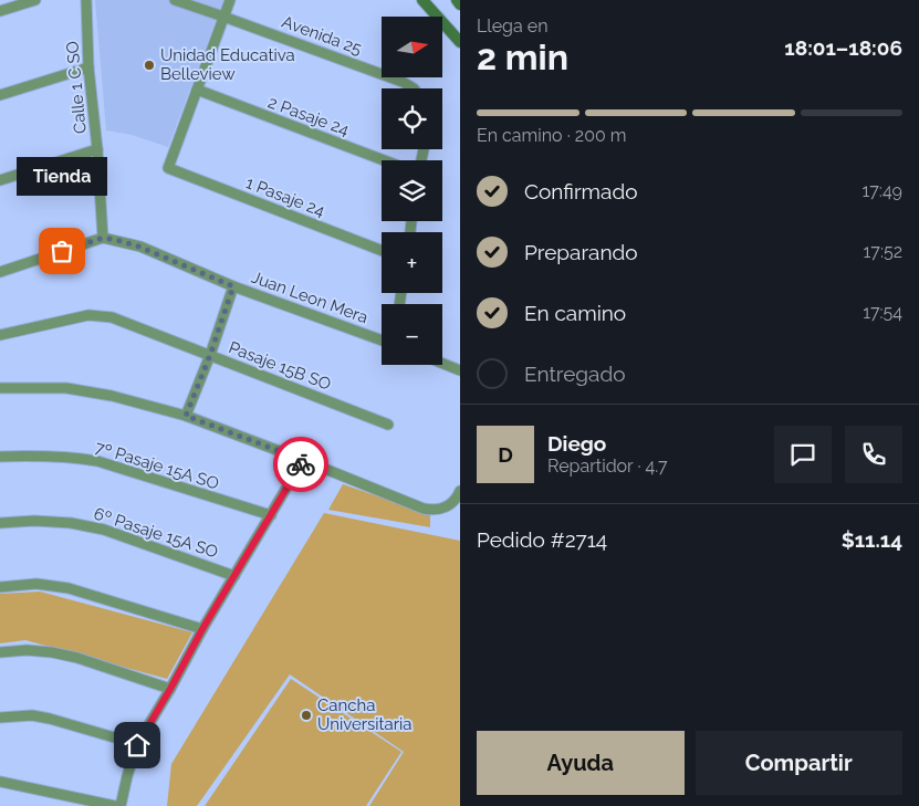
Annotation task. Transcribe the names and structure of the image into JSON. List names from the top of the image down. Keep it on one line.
{"streets":{"street":["Avenida 25","Calle 1 C SO","2 Pasaje 24","1 Pasaje 24","Juan Leon Mera","Pasaje 15B SO","7º Pasaje 15A SO","6º Pasaje 15A SO"]},"crossings":[["Calle 1 C SO","Juan Leon Mera"],["2 Pasaje 24","1 Pasaje 24"]],"places":["Unidad Educativa Belleview","Tienda","Cancha Universitaria"],"north":"right","page":{"heading":["2 min","Llega en","18:01–18:06"],"panel":["Diego","Repartidor · 4.7","Pedido #2714","$11.14"],"map_buttons":["+","−"],"bar":"En camino · 200 m","bubble":"Tienda","list":[["Confirmado","17:49"],["Preparando","17:52"],["En camino","17:54"],"Entregado"],"round":"D","buttons":["Ayuda","Compartir"]}}
